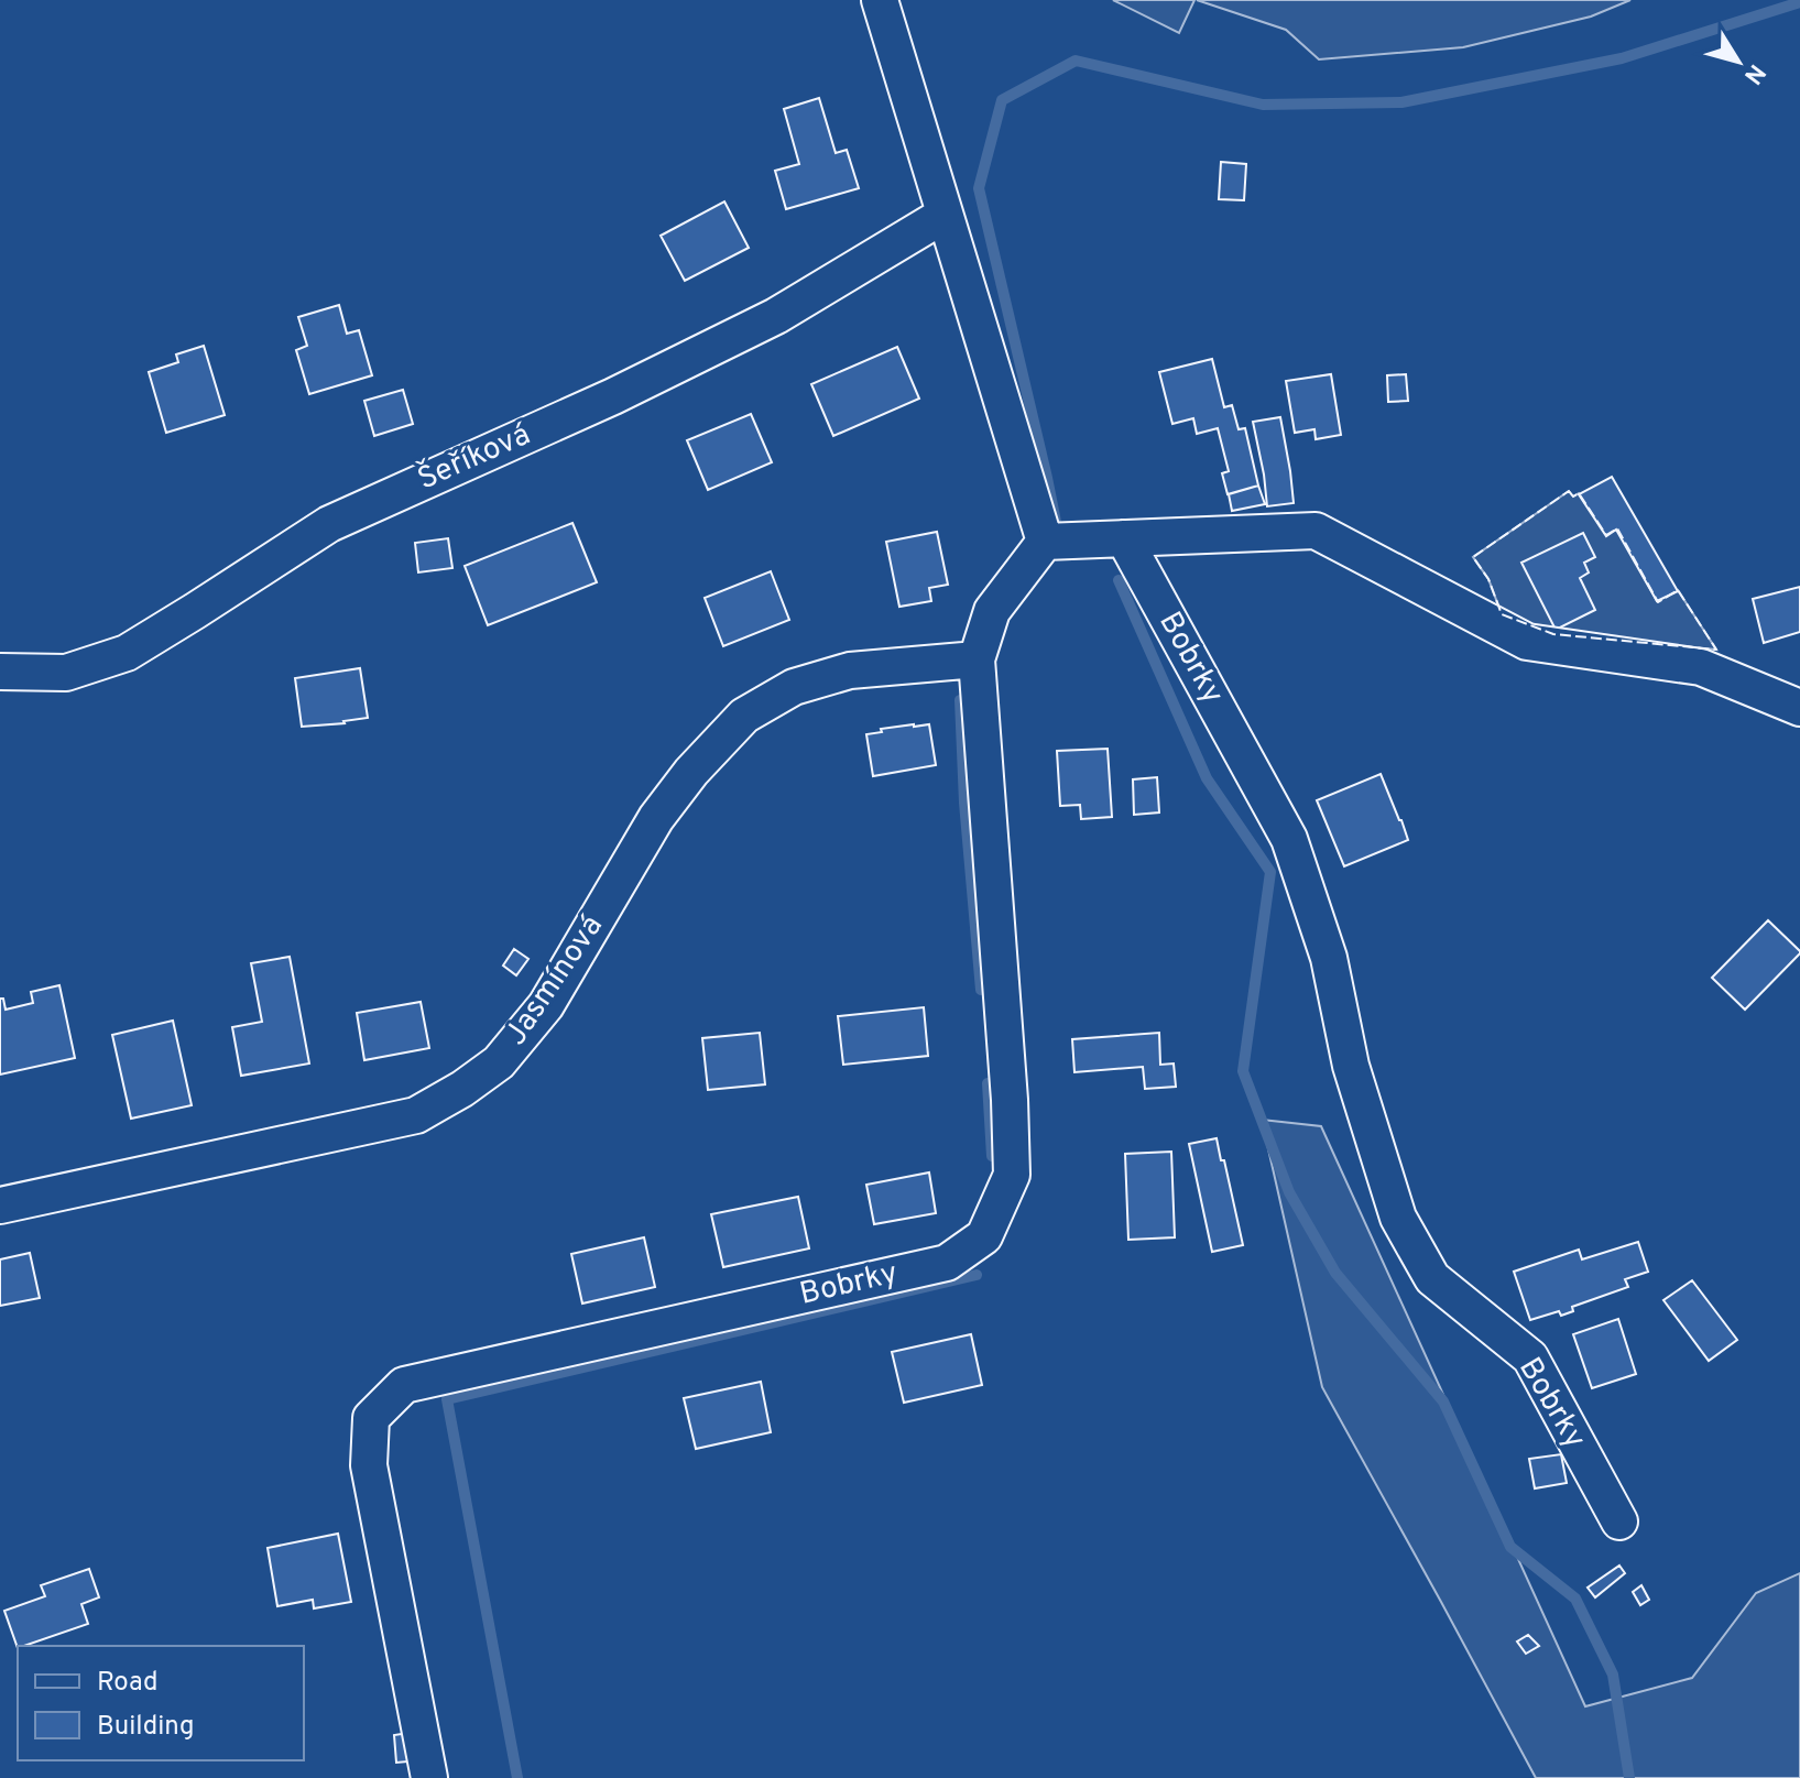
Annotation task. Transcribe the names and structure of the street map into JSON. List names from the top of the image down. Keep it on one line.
{"streets":{"street":["Šeříková","Bobrky","Jasmínová"]},"crossings":[["Bobrky","Jasmínová"]],"legend":["Road","Building"],"north":"bottom right"}
